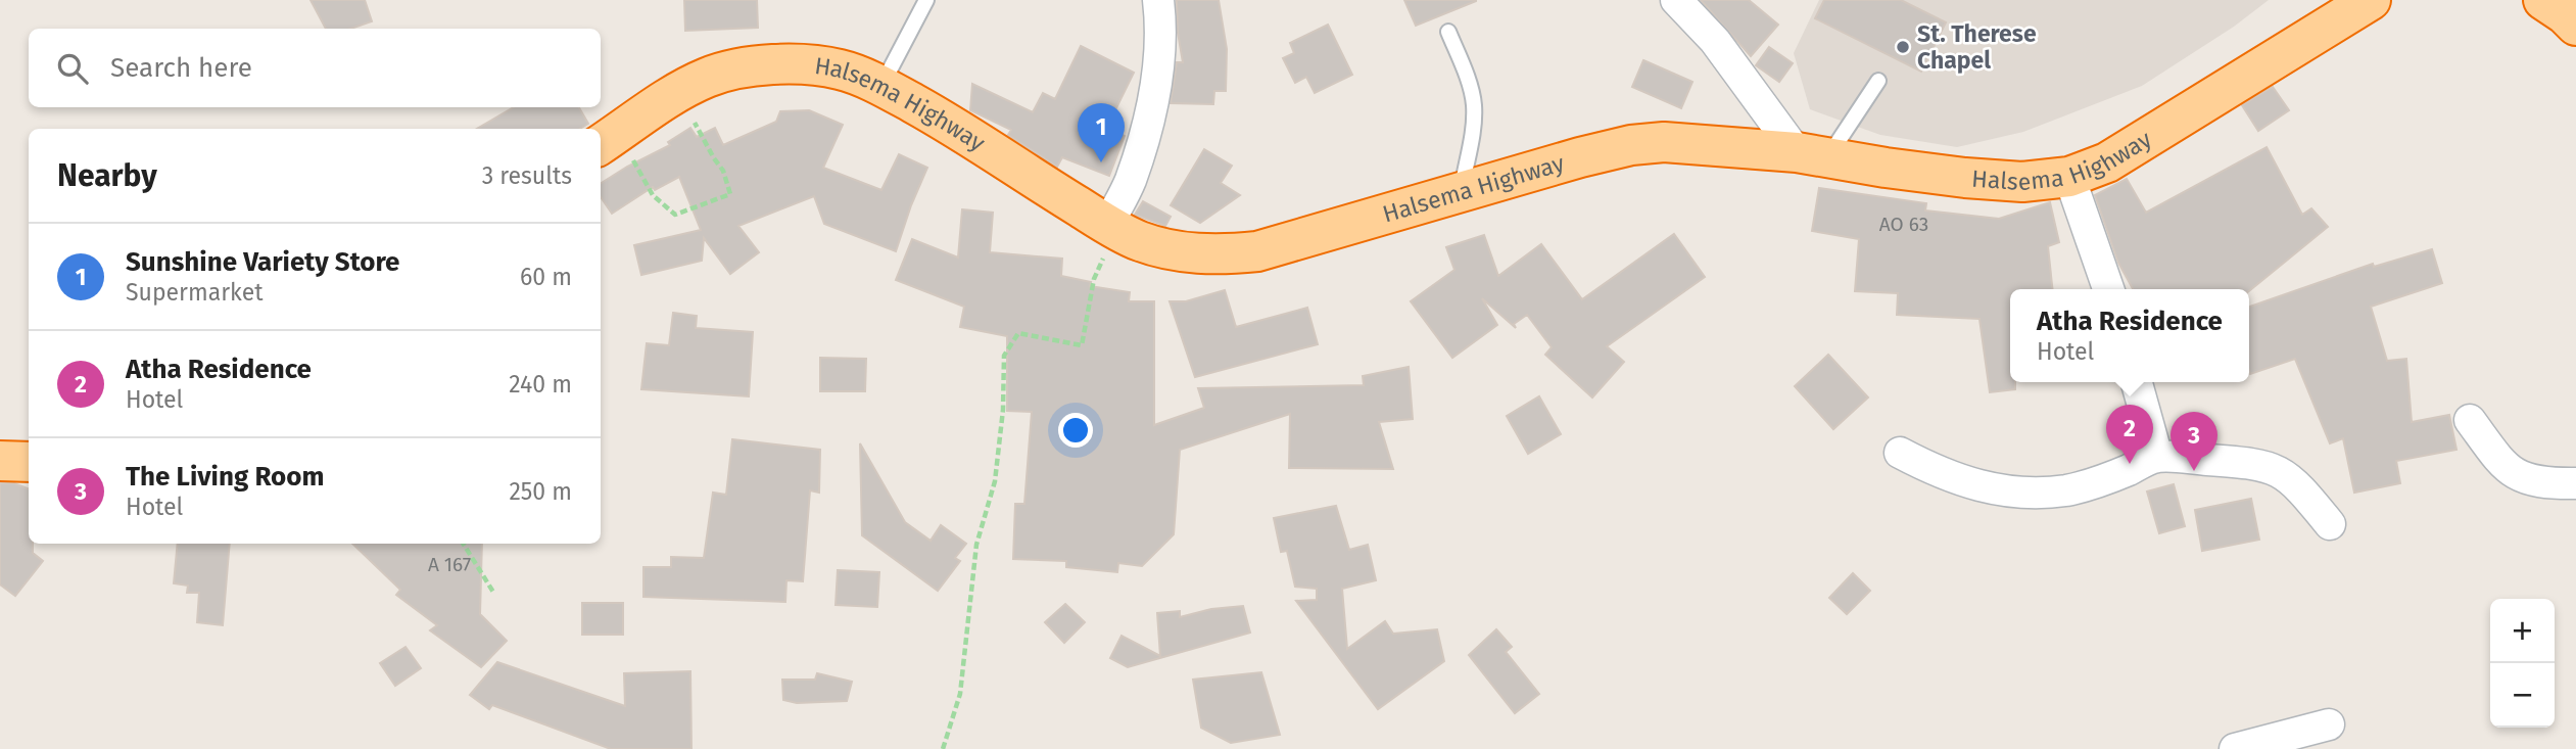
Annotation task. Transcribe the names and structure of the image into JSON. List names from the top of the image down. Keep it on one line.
{"streets":{"highway":["Halsema Highway"]},"places":["St. Therese Chapel"],"house_numbers":["AO 63","A 167"],"page":{"search":"Search here","pins":["1","2","3"],"heading":["Nearby","3 results"],"list":[{"mark":"1","name":"Sunshine Variety Store","note":"Supermarket","value":"60 m"},{"mark":"2","name":"Atha Residence","note":"Hotel","value":"240 m"},{"mark":"3","name":"The Living Room","note":"Hotel","value":"250 m"}],"popup":["Atha Residence","Hotel"],"map_buttons":["+","−"]}}
